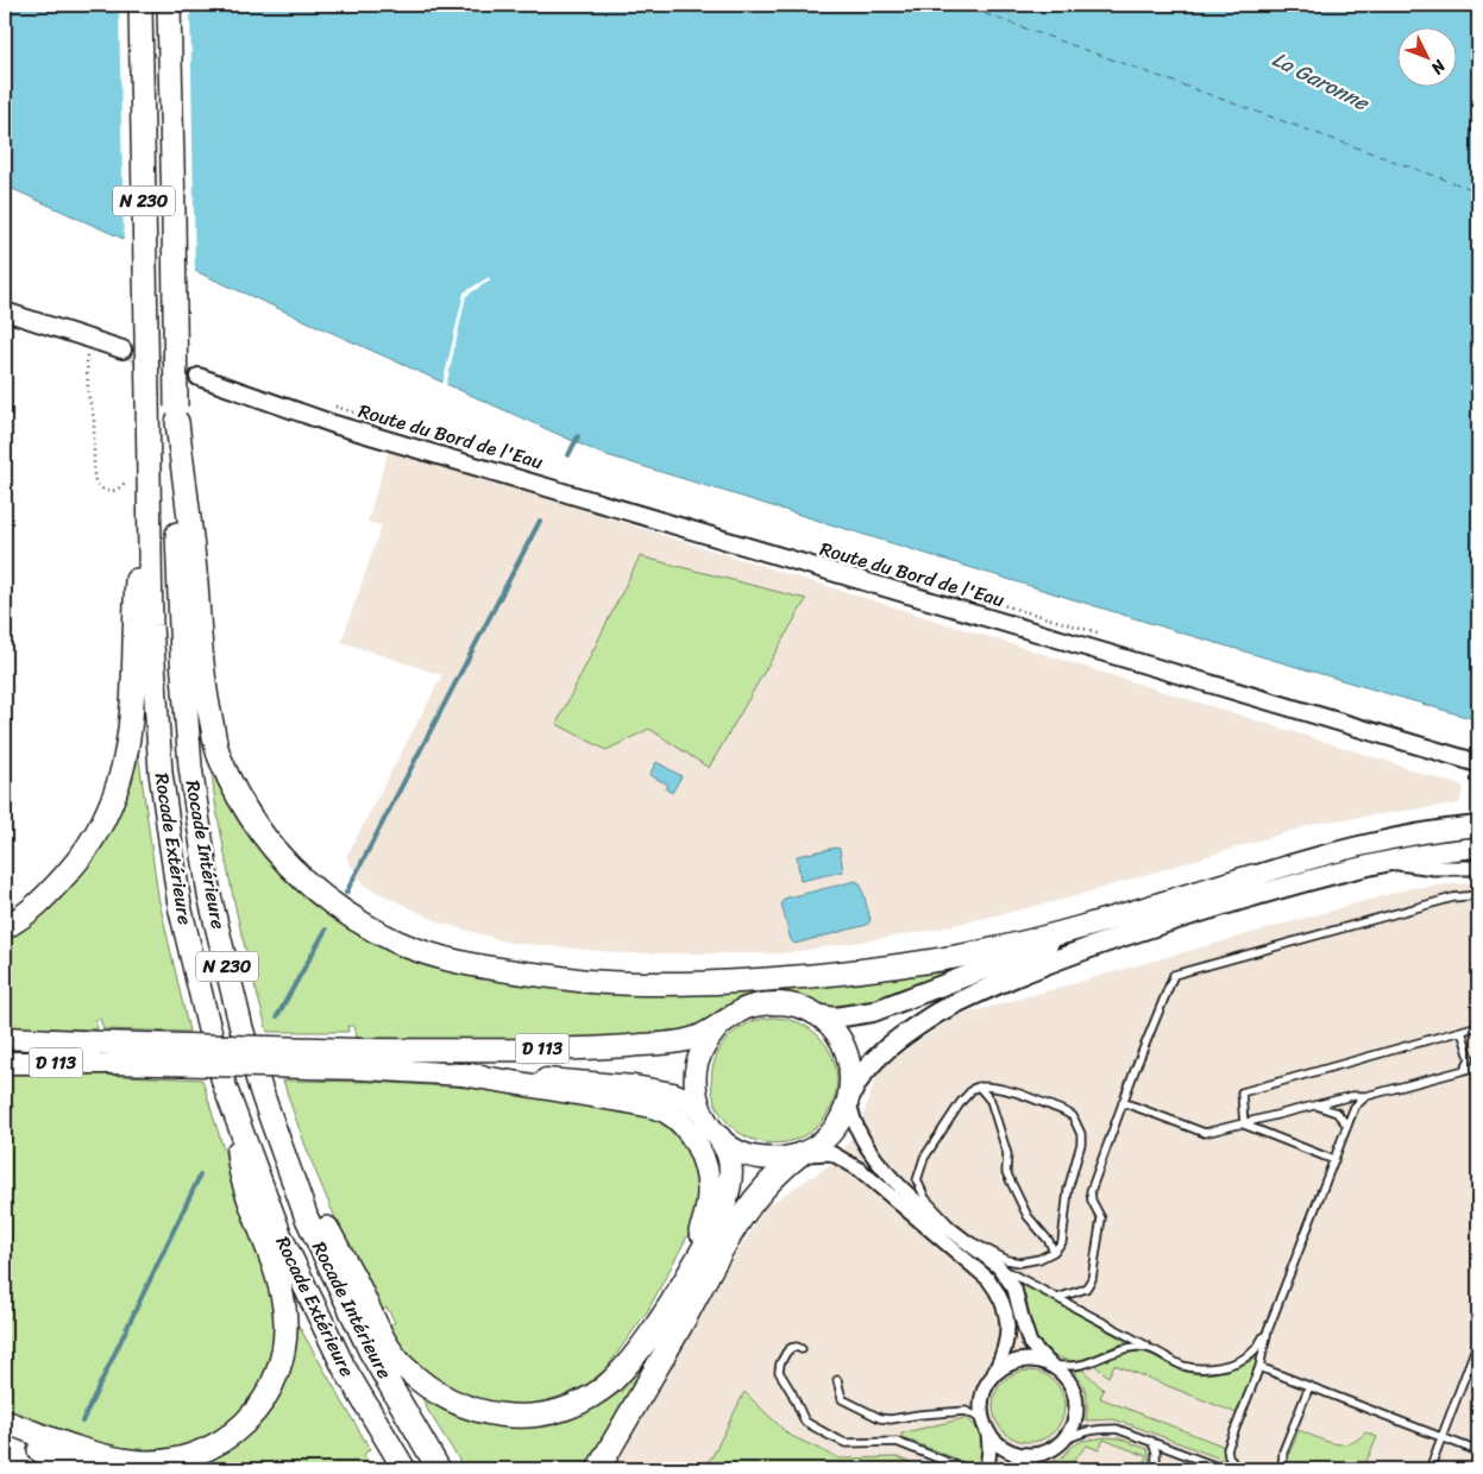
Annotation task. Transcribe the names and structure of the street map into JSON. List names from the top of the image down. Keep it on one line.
{"streets":{"highway":["N 230","Rocade Extérieure","Rocade Intérieure"],"main road":["D 113"],"street":["Route du Bord de l'Eau"]},"crossings":[["N 230","Rocade Extérieure"],["N 230","Rocade Intérieure"]],"water":["La Garonne"],"north":"bottom right"}
